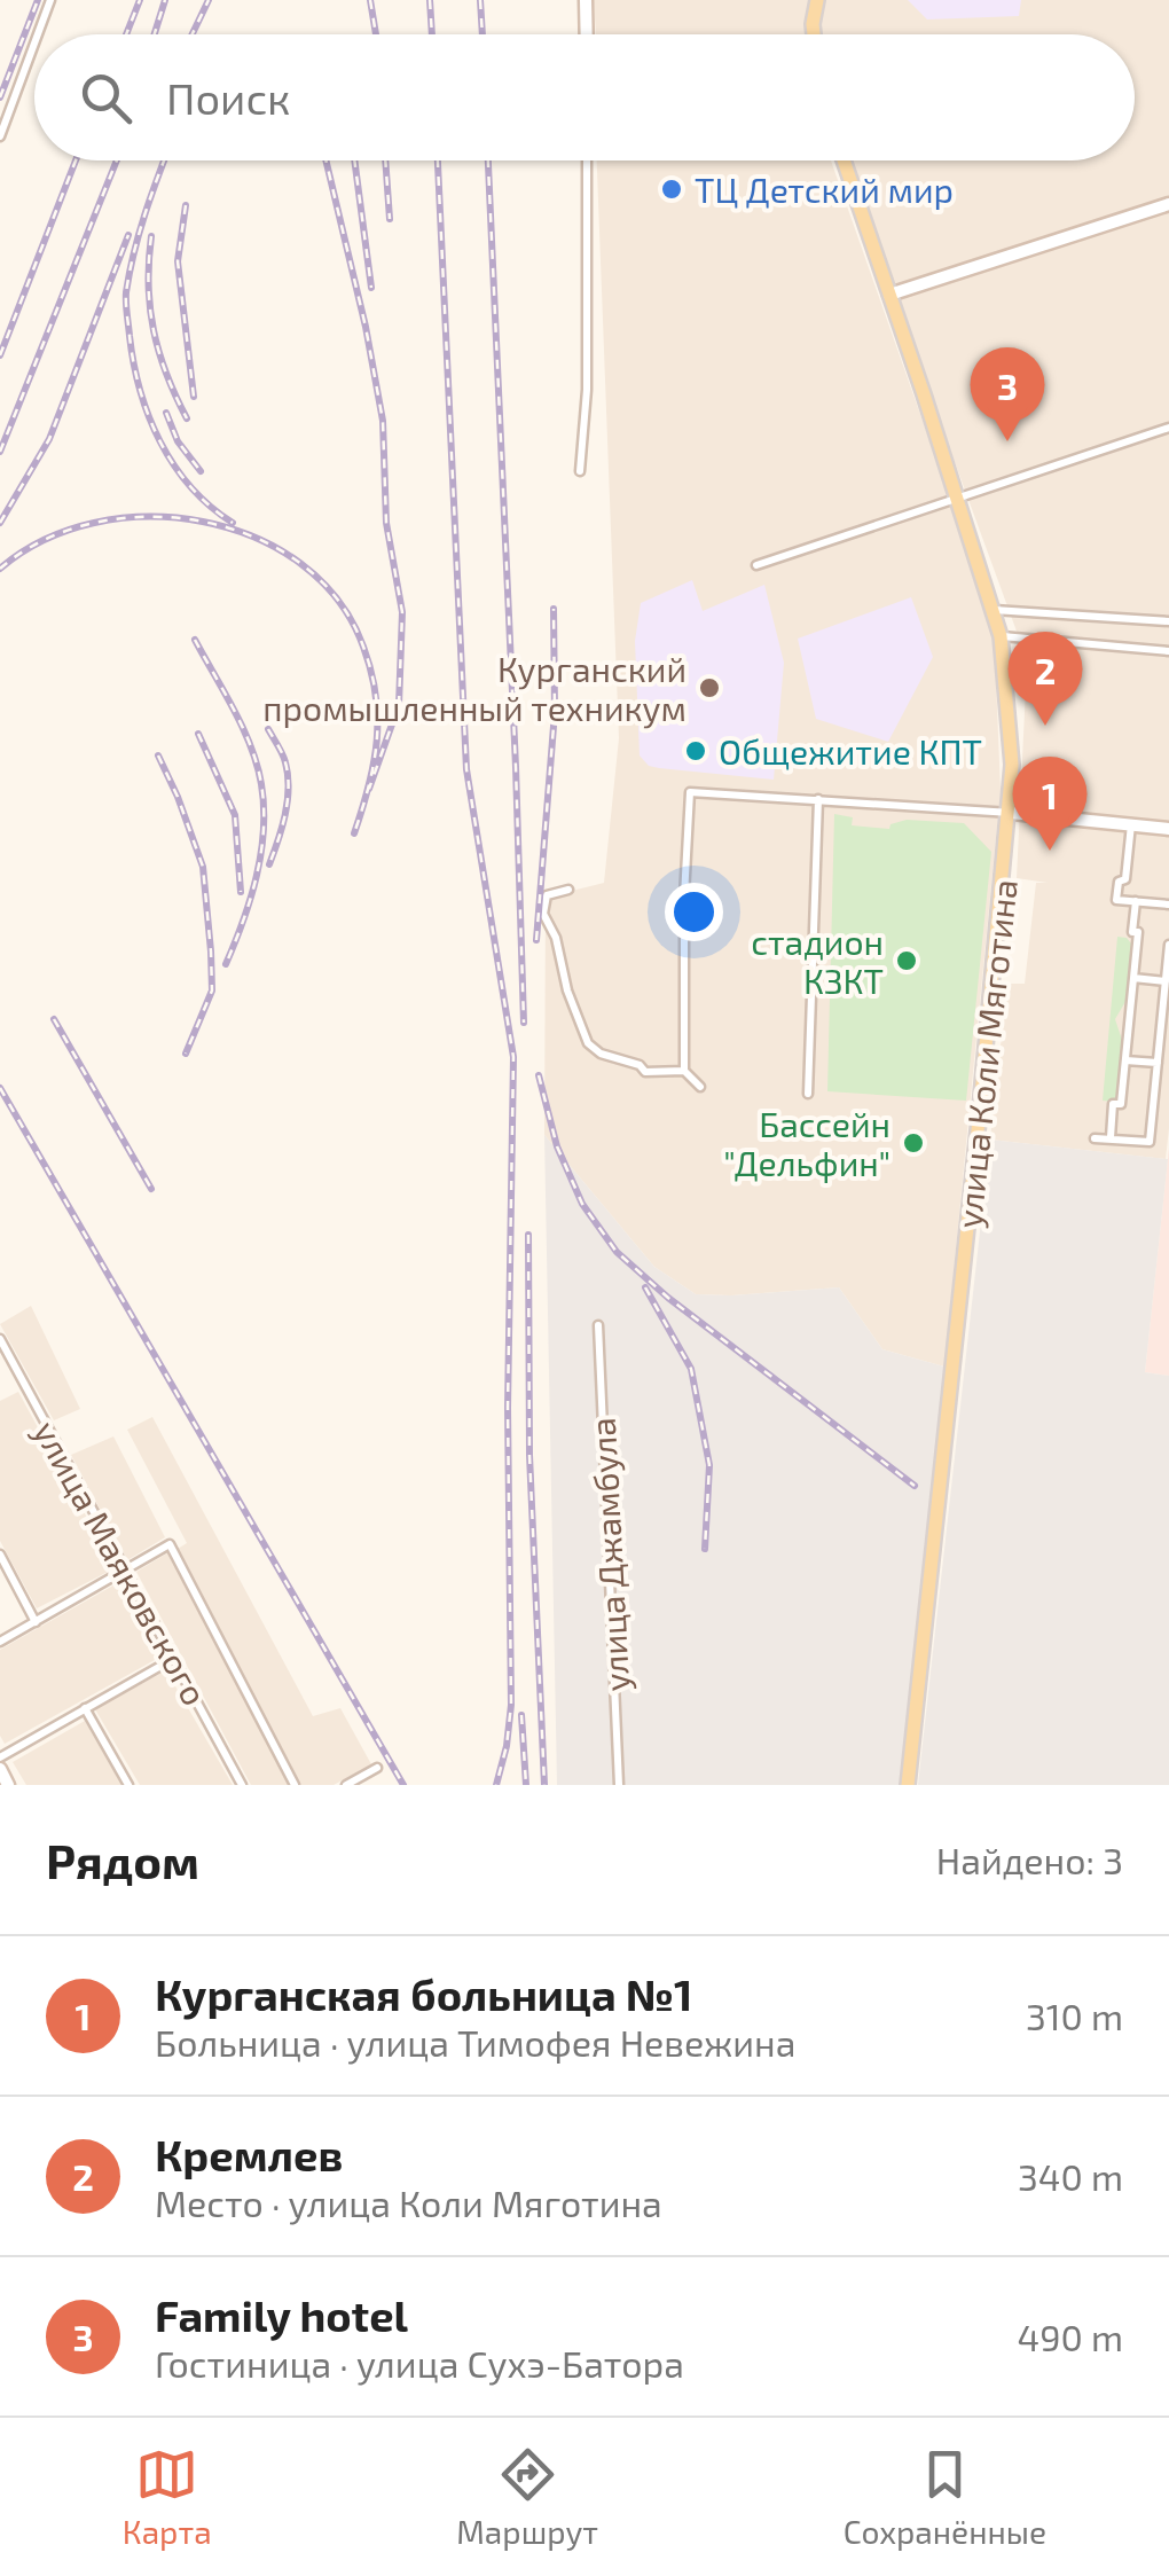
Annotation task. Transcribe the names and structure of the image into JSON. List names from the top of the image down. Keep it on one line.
{"streets":{"main road":["улица Коли Мяготина"],"street":["улица Джамбула","улица Маяковского"]},"places":["ТЦ Детский мир","Курганский промышленный техникум","Общежитие КПТ","стадион КЗКТ","Бассейн \"Дельфин\""],"page":{"search":"Поиск","pins":["3","2","1"],"heading":["Рядом","Найдено: 3"],"list":[{"mark":"1","name":"Курганская больница №1","note":"Больница · улица Тимофея Невежина","value":"310 m"},{"mark":"2","name":"Кремлев","note":"Место · улица Коли Мяготина","value":"340 m"},{"mark":"3","name":"Family hotel","note":"Гостиница · улица Сухэ-Батора","value":"490 m"}],"nav":["Карта","Маршрут","Сохранённые"]}}
